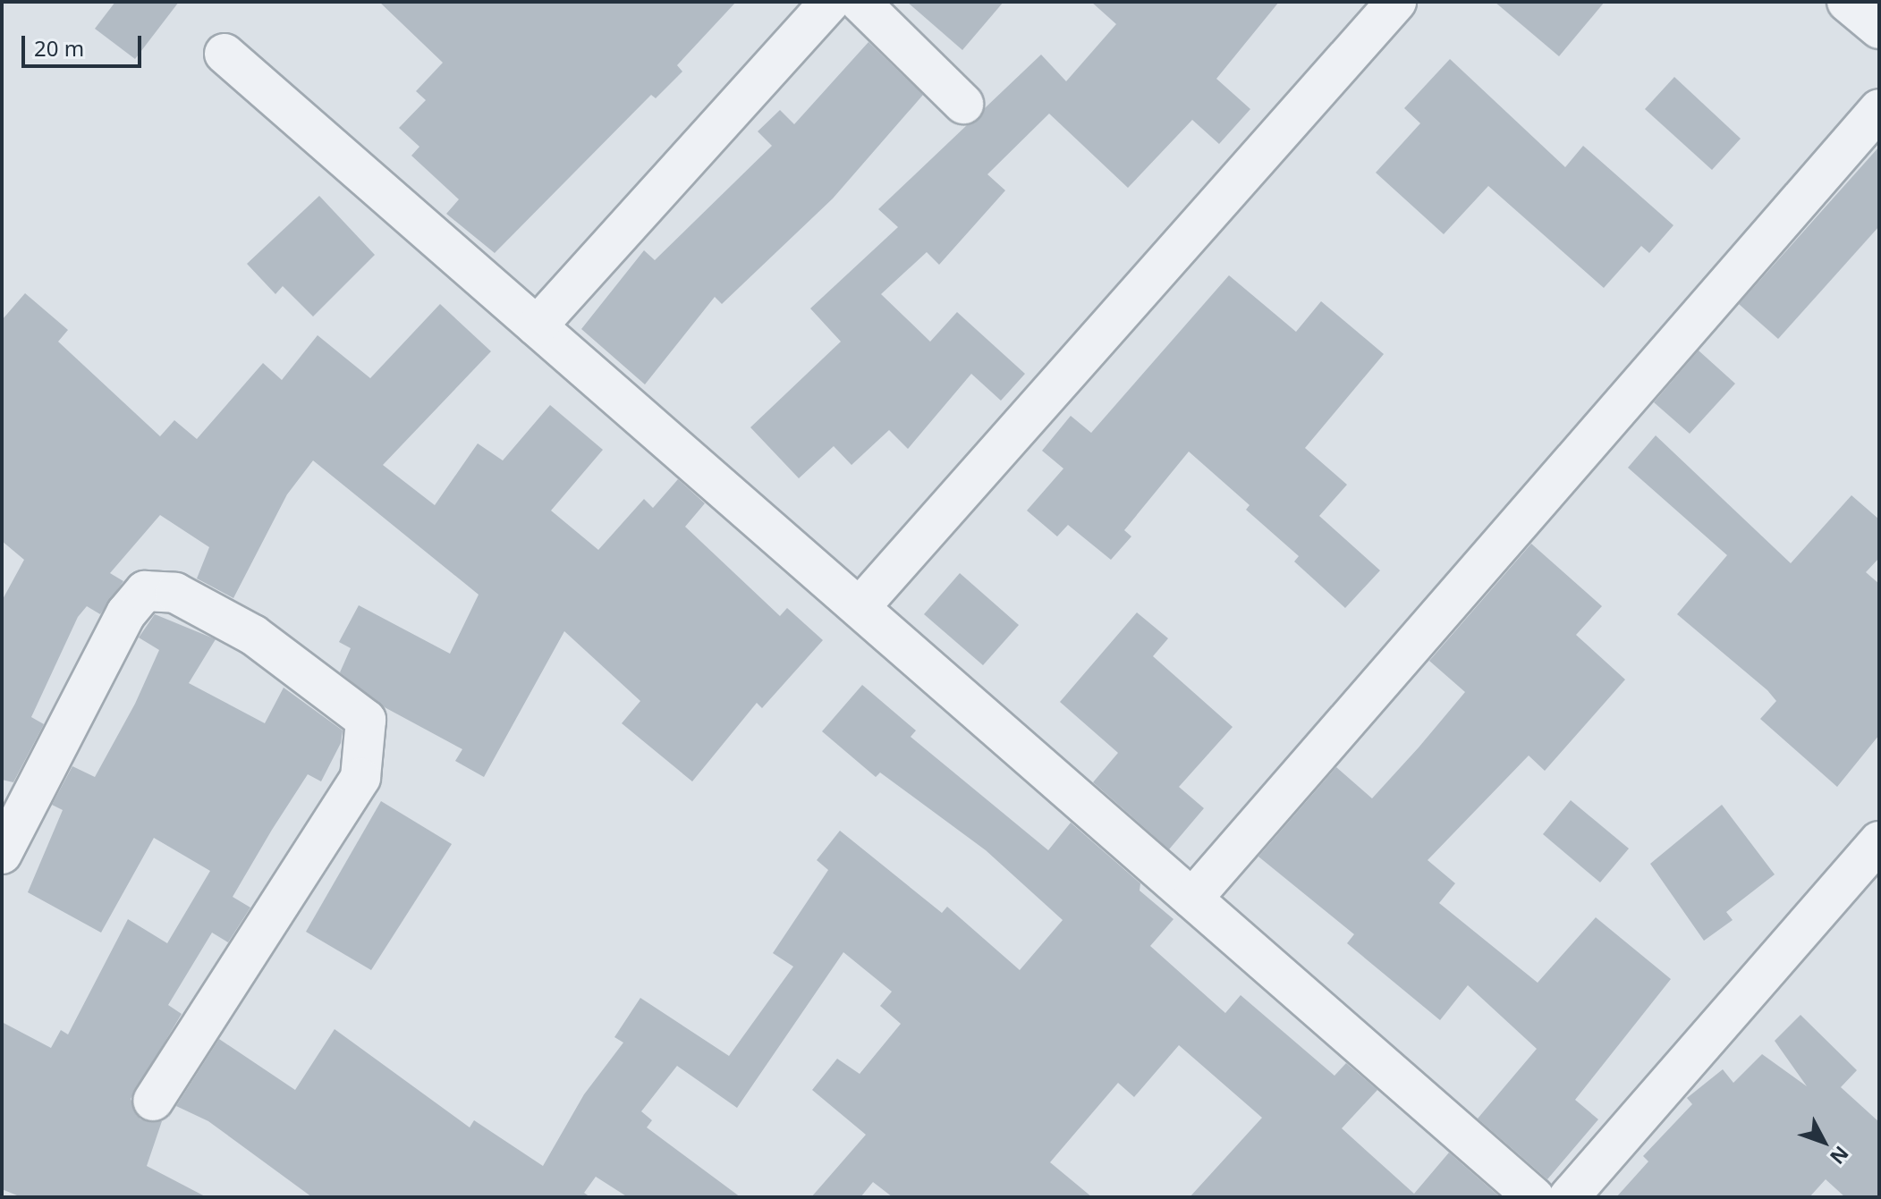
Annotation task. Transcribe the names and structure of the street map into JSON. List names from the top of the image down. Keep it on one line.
{"scale_bar":"20 m","north":"bottom right"}
